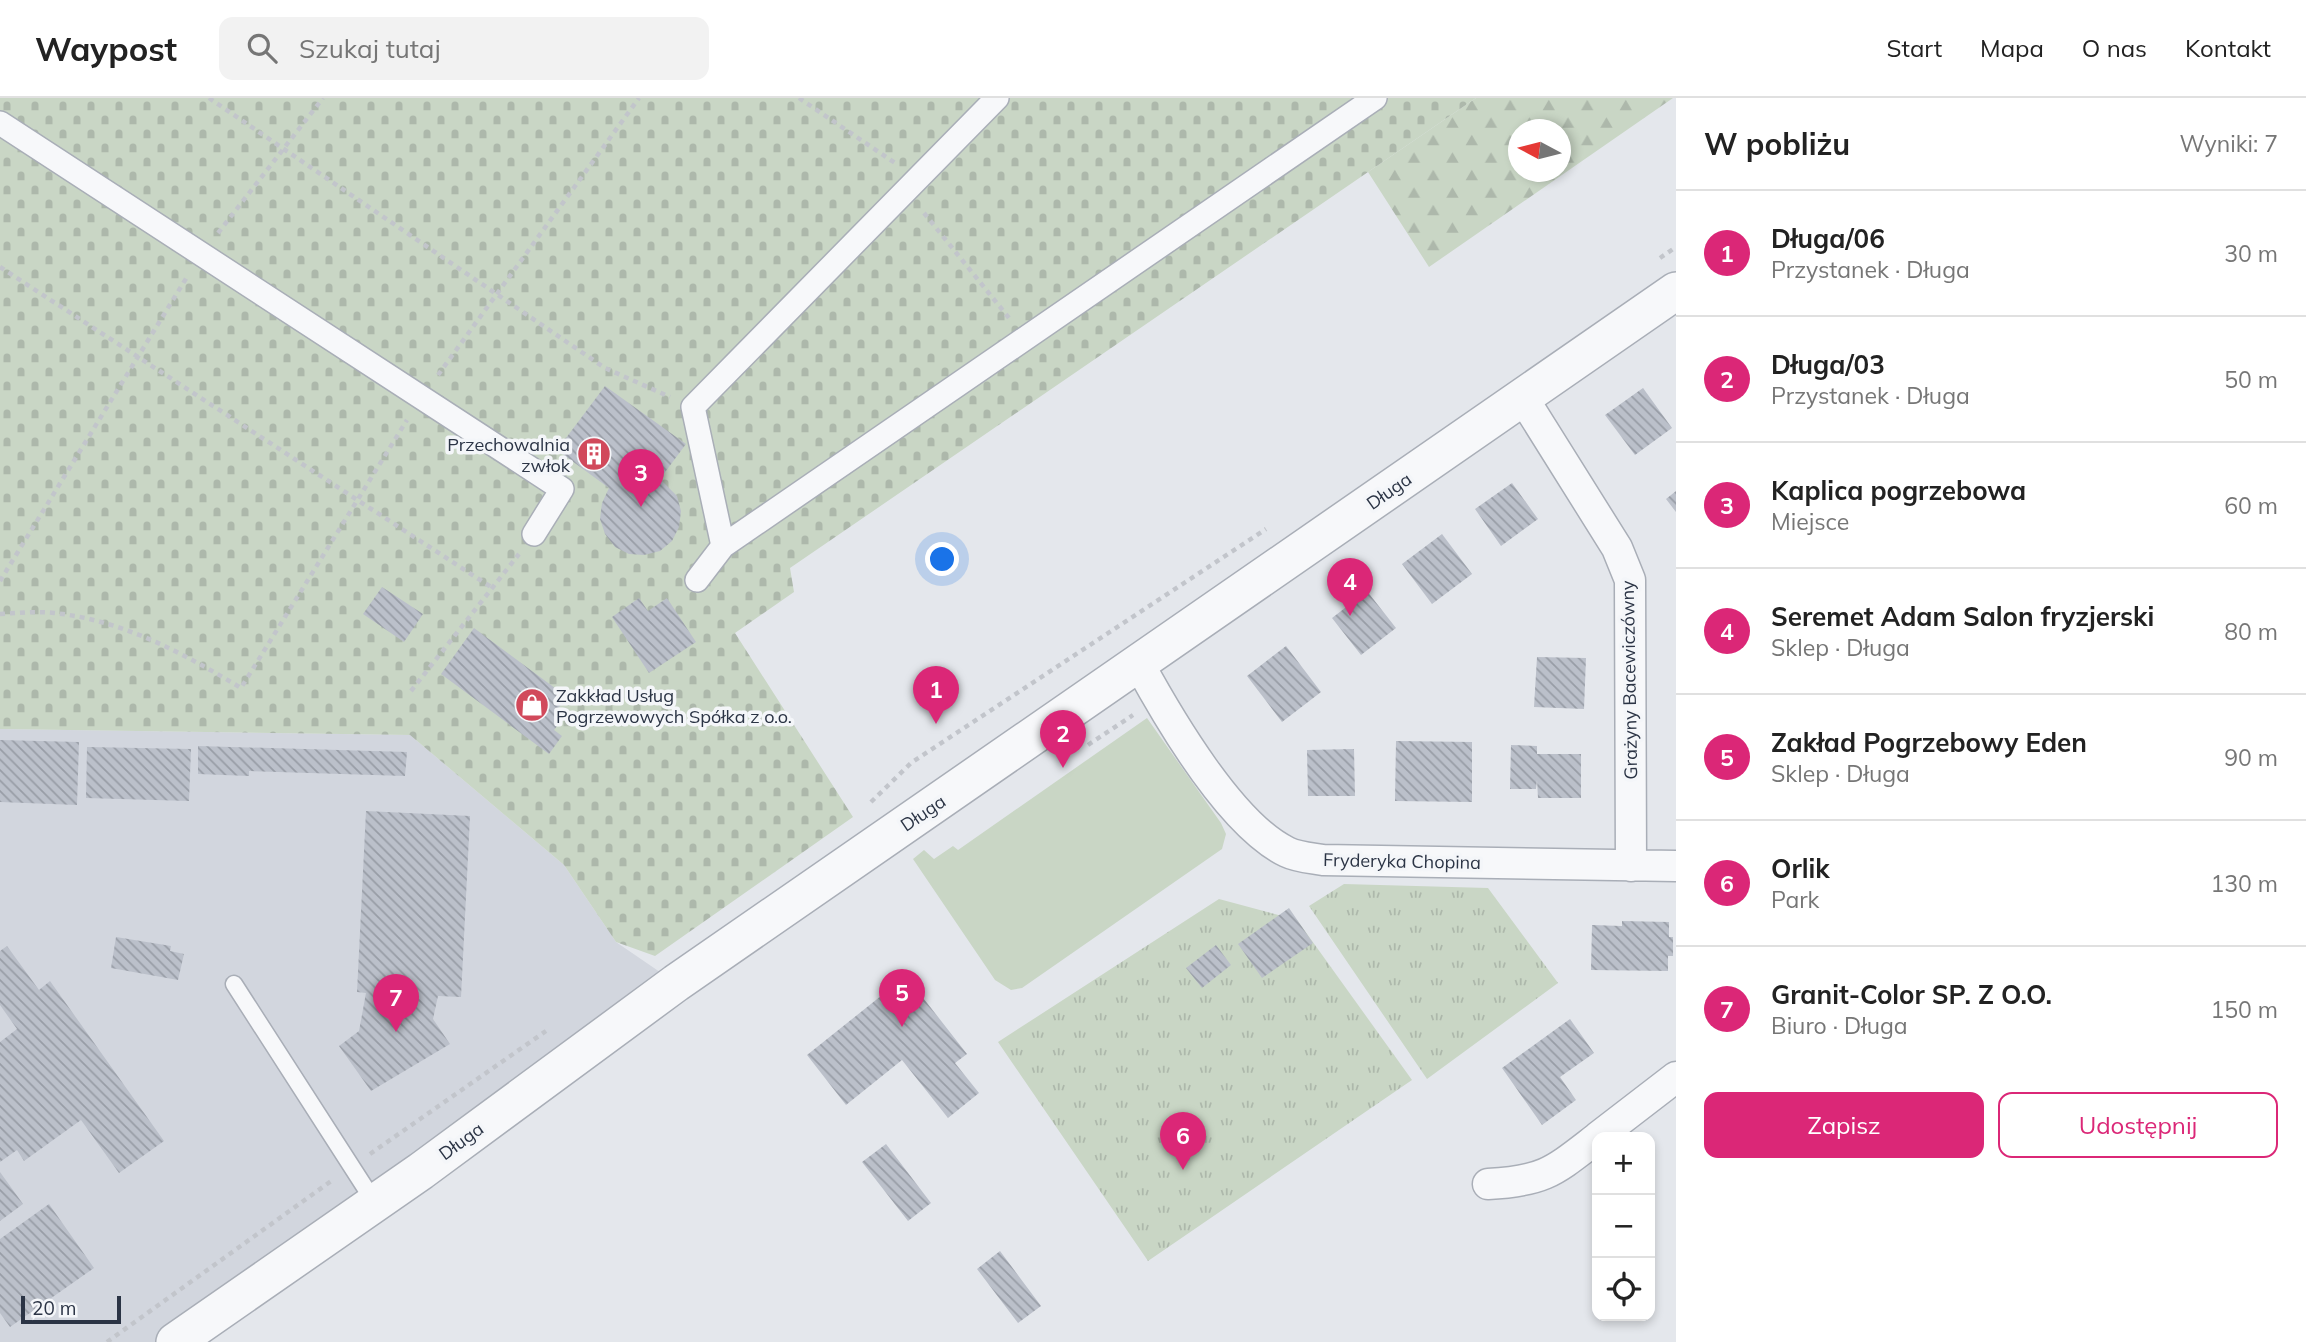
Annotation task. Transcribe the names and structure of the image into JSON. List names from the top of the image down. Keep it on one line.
{"streets":{"street":["Długa","Grażyny Bacewiczówny","Fryderyka Chopina"]},"crossings":[["Długa","Grażyny Bacewiczówny"],["Długa","Fryderyka Chopina"],["Grażyny Bacewiczówny","Fryderyka Chopina"]],"places":{"building":["Przechowalnia zwłok"],"shop":["Zakkład Usług Pogrzewowych Spółka z o.o."]},"scale_bar":"20 m","north":"left","page":{"header":"Waypost","search":"Szukaj tutaj","nav":["Start","Mapa","O nas","Kontakt"],"heading":["W pobliżu","Wyniki: 7"],"list":[{"mark":"1","name":"Długa/06","note":"Przystanek · Długa","value":"30 m"},{"mark":"2","name":"Długa/03","note":"Przystanek · Długa","value":"50 m"},{"mark":"3","name":"Kaplica pogrzebowa","note":"Miejsce","value":"60 m"},{"mark":"4","name":"Seremet Adam Salon fryzjerski","note":"Sklep · Długa","value":"80 m"},{"mark":"5","name":"Zakład Pogrzebowy Eden","note":"Sklep · Długa","value":"90 m"},{"mark":"6","name":"Orlik","note":"Park","value":"130 m"},{"mark":"7","name":"Granit-Color SP. Z O.O.","note":"Biuro · Długa","value":"150 m"}],"pins":["3","4","1","2","5","7","6"],"buttons":["Zapisz","Udostępnij"],"map_buttons":["+","−"],"scale":"20 m"}}
